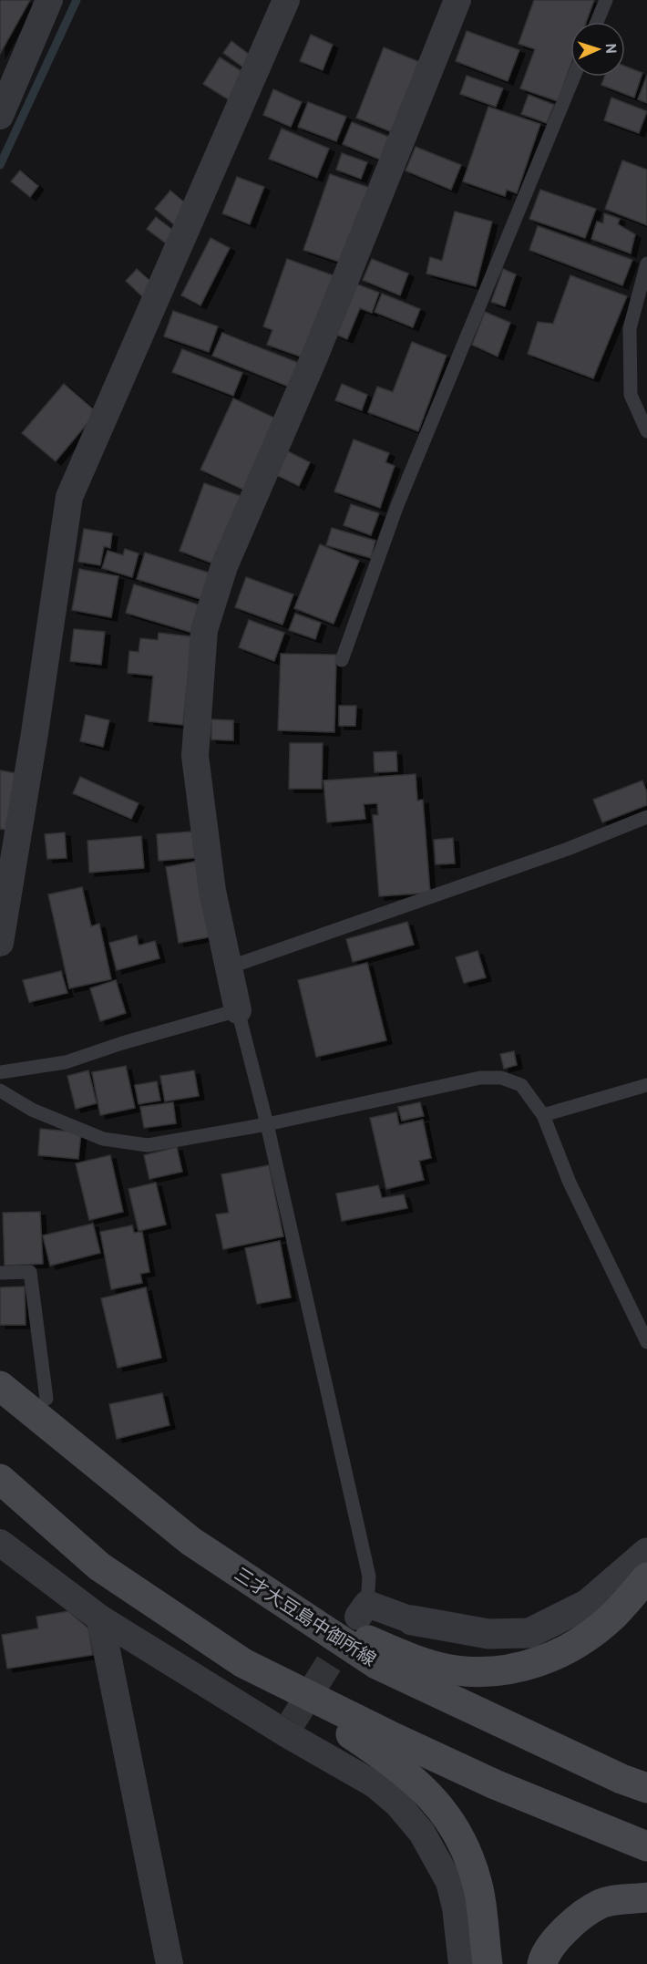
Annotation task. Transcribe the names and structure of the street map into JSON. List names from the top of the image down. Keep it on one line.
{"streets":{"main road":["三才大豆島中御所線"]},"north":"right"}
